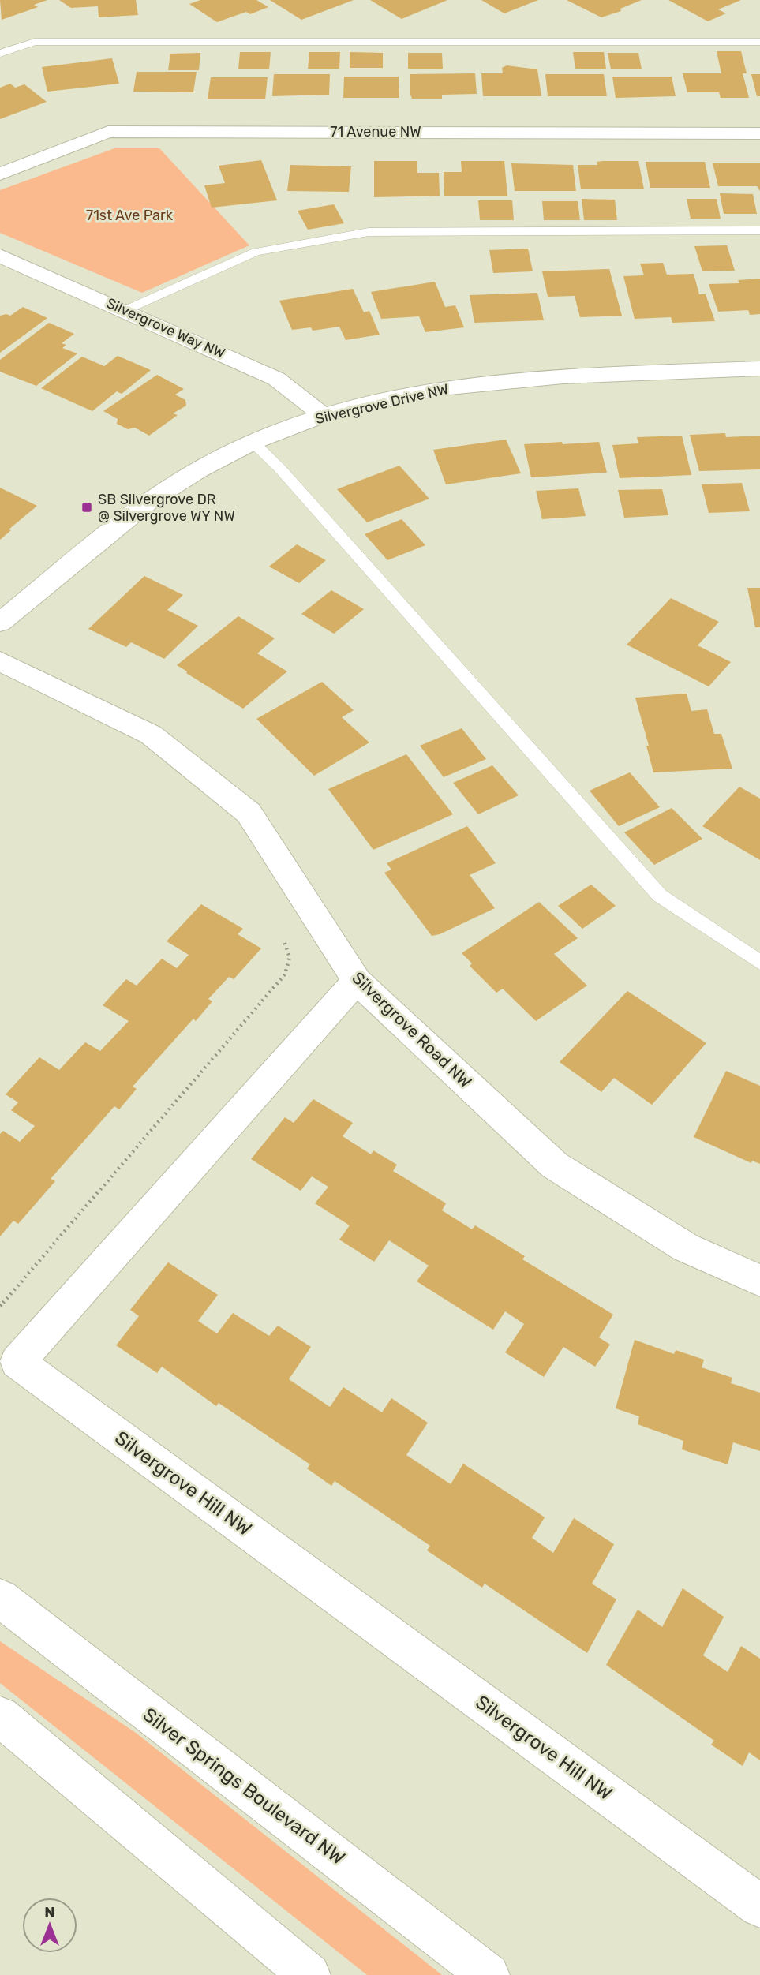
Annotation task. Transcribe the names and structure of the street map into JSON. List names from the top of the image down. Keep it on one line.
{"streets":{"street":["71 Avenue NW","Silvergrove Way NW","Silvergrove Drive NW","Silvergrove Road NW","Silvergrove Hill NW","Silver Springs Boulevard NW"]},"crossings":[["Silvergrove Way NW","Silvergrove Drive NW"],["Silvergrove Road NW","Silvergrove Hill NW"]],"parks":["71st Ave Park"],"places":{"transit":["SB Silvergrove DR @ Silvergrove WY NW"]},"north":"top"}
